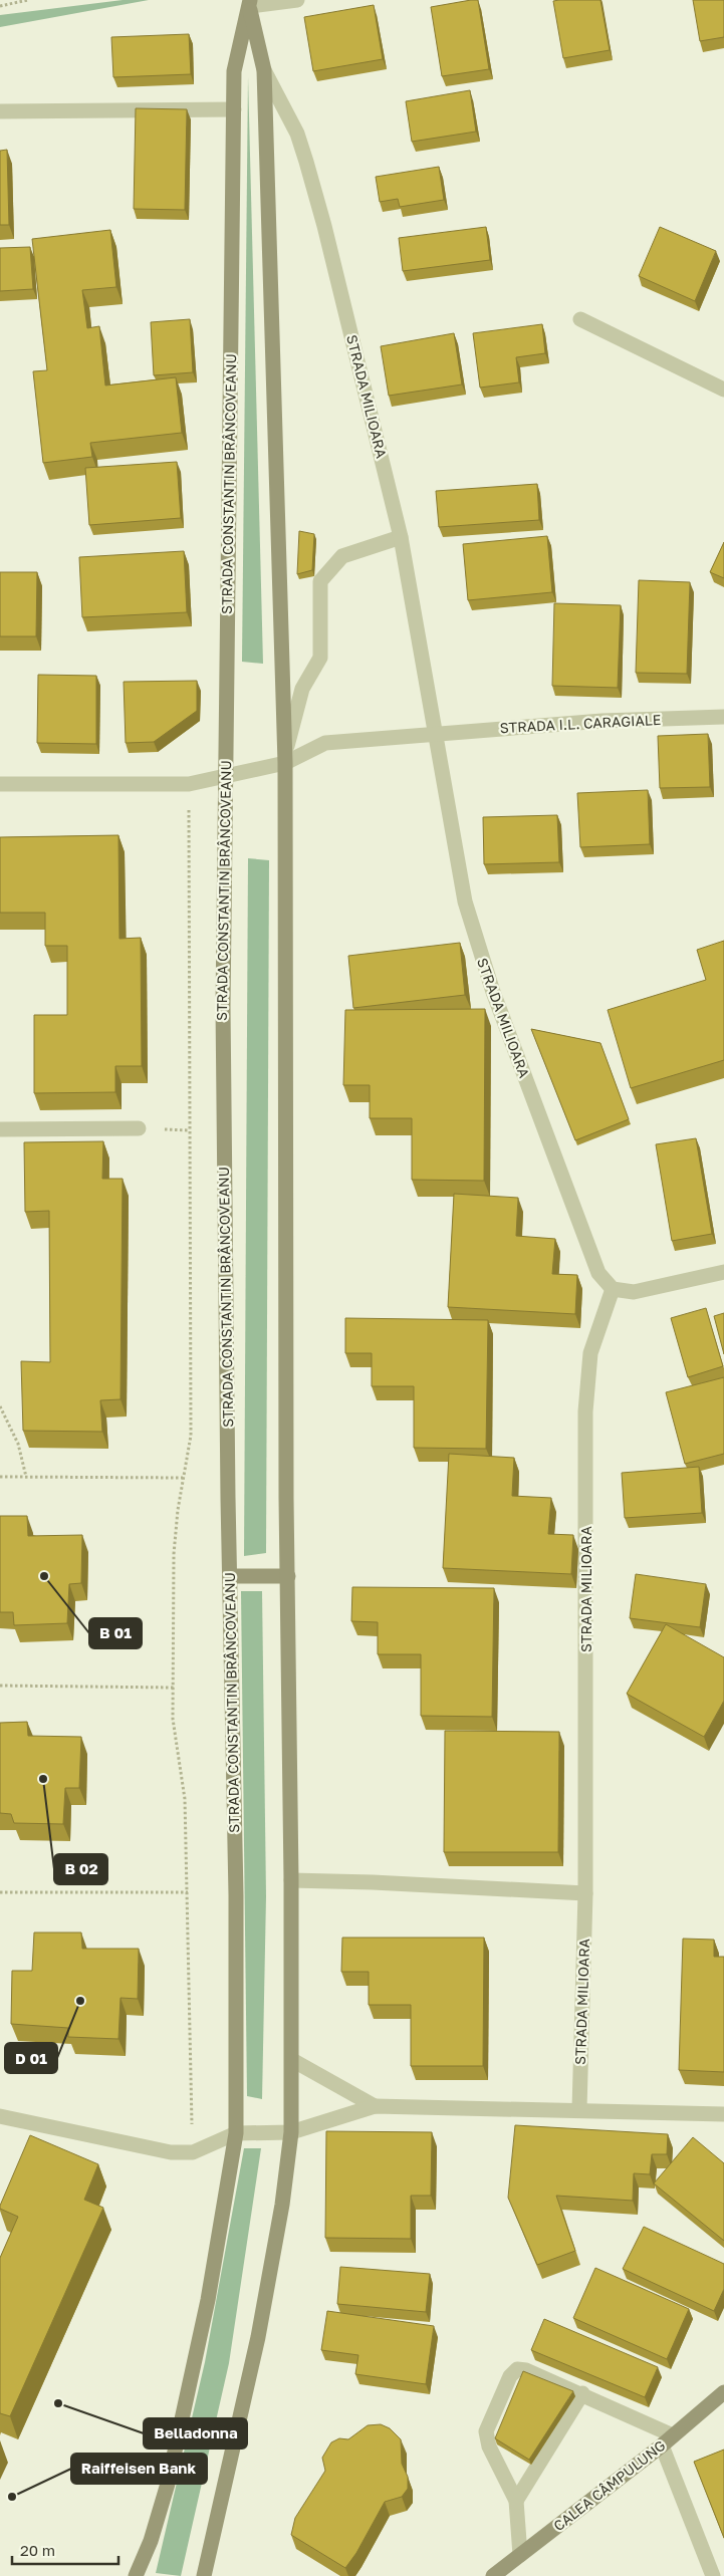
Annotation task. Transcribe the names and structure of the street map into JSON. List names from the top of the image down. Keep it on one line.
{"streets":{"main road":["STRADA CONSTANTIN BRÂNCOVEANU","CALEA CÂMPULUNG"],"street":["STRADA MILIOARA","STRADA I.L. CARAGIALE"]},"crossings":[["STRADA MILIOARA","STRADA I.L. CARAGIALE"]],"places":["B 01","B 02","D 01","Belladonna","Raiffeisen Bank"],"scale_bar":"20 m"}
